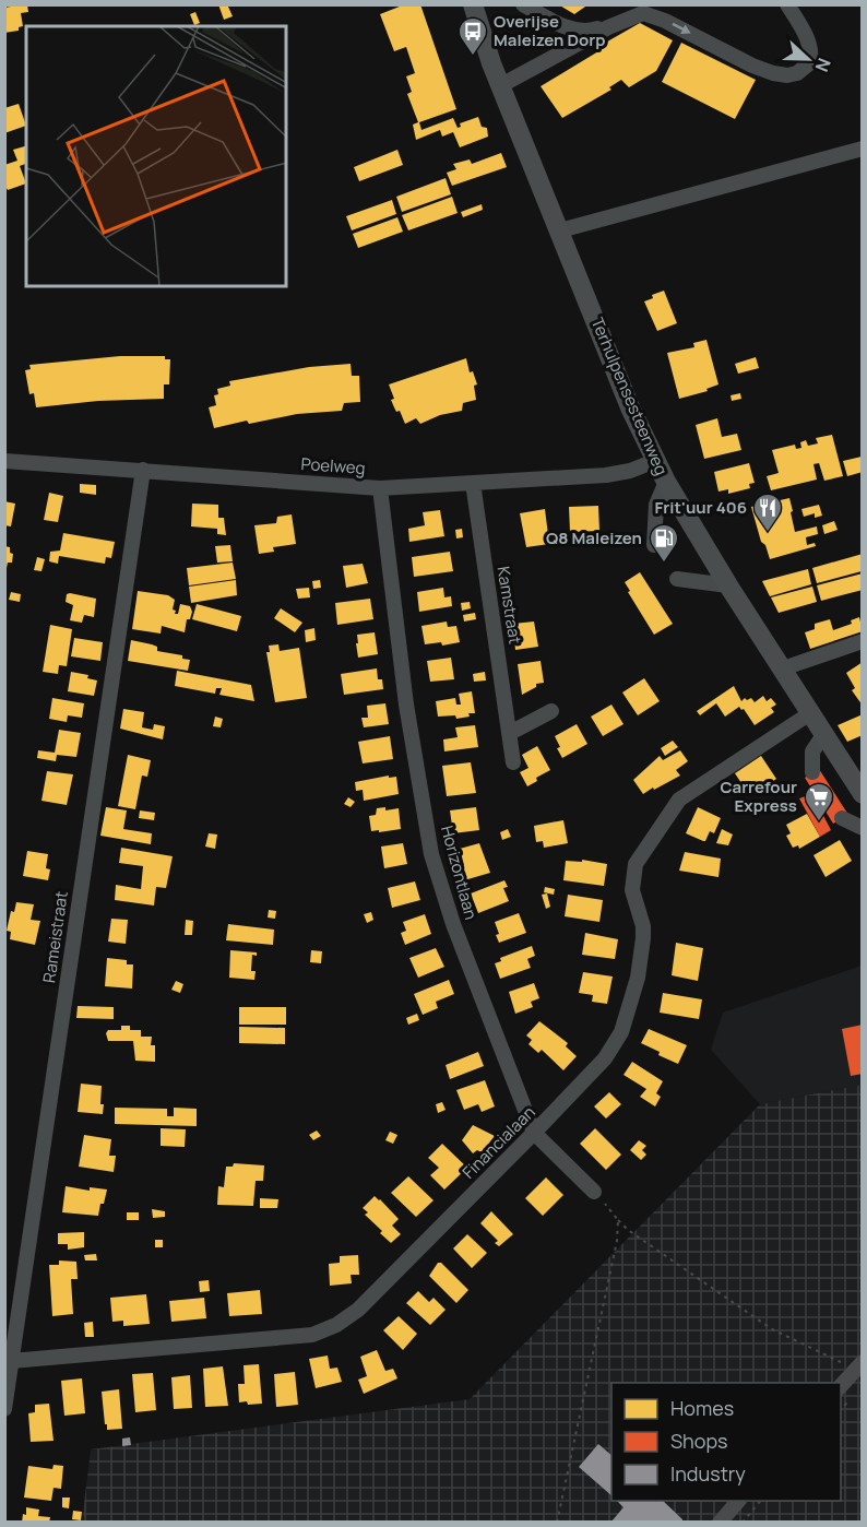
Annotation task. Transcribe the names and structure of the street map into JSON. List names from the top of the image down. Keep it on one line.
{"streets":{"main road":["Terhulpensesteenweg"],"street":["Poelweg","Kamstraat","Horizontlaan","Rameistraat","Financialaan"]},"crossings":[["Terhulpensesteenweg","Poelweg"],["Terhulpensesteenweg","Financialaan"],["Poelweg","Kamstraat"],["Poelweg","Horizontlaan"],["Poelweg","Rameistraat"],["Horizontlaan","Financialaan"],["Rameistraat","Financialaan"]],"places":{"bus stop":["Overijse Maleizen Dorp"],"restaurant":["Frit'uur 406"],"fuel station":["Q8 Maleizen"],"supermarket":["Carrefour Express"]},"legend":["Homes","Shops","Industry"],"north":"right"}
